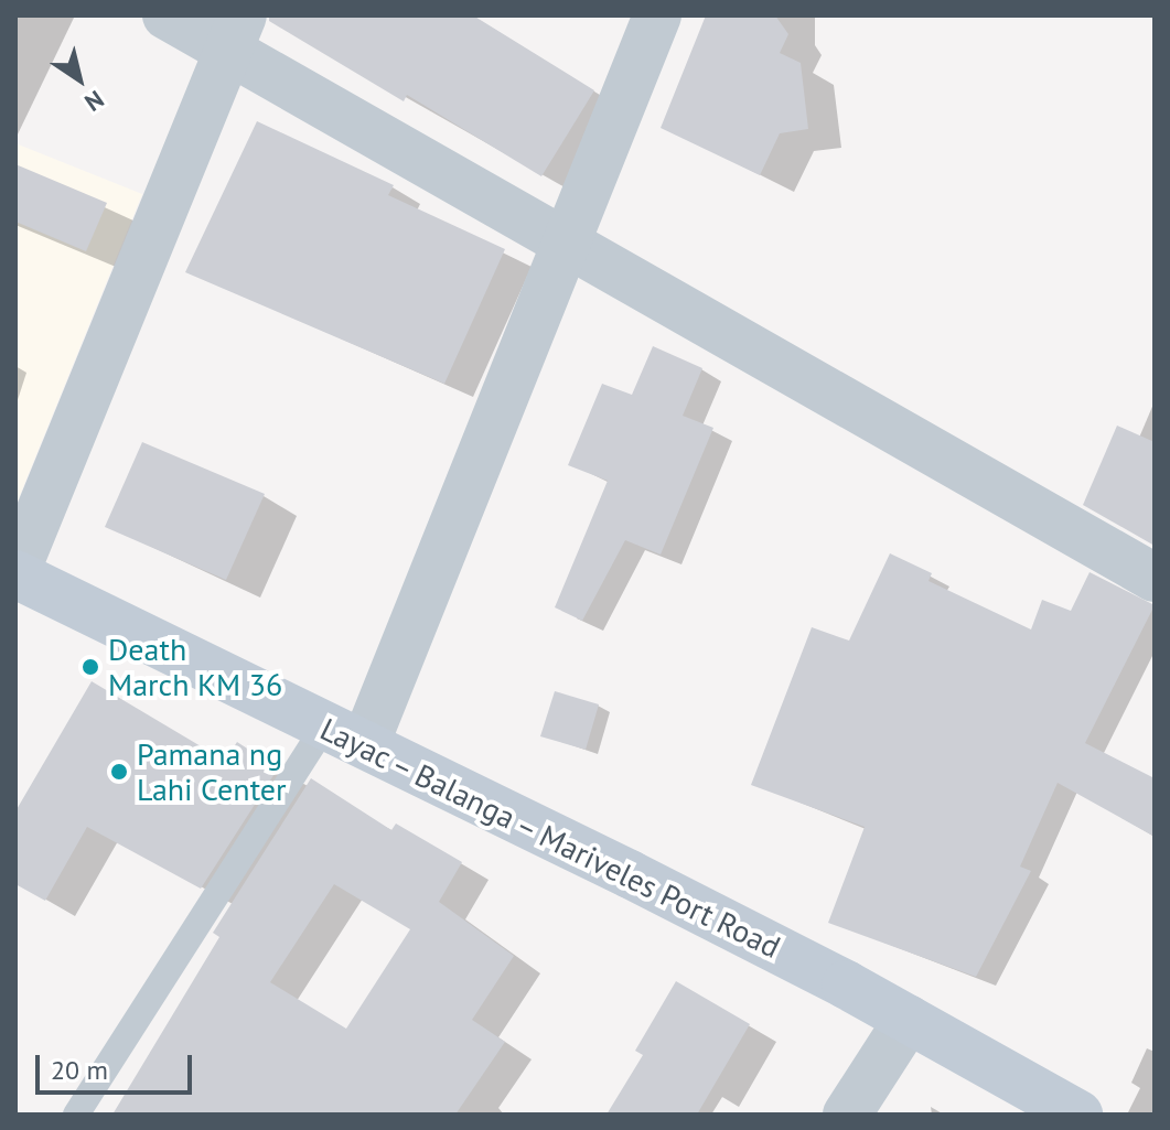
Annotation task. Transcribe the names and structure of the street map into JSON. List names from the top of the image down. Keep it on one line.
{"streets":{"main road":["Layac – Balanga – Mariveles Port Road"]},"places":["Death March KM 36","Pamana ng Lahi Center"],"scale_bar":"20 m","north":"bottom right"}
